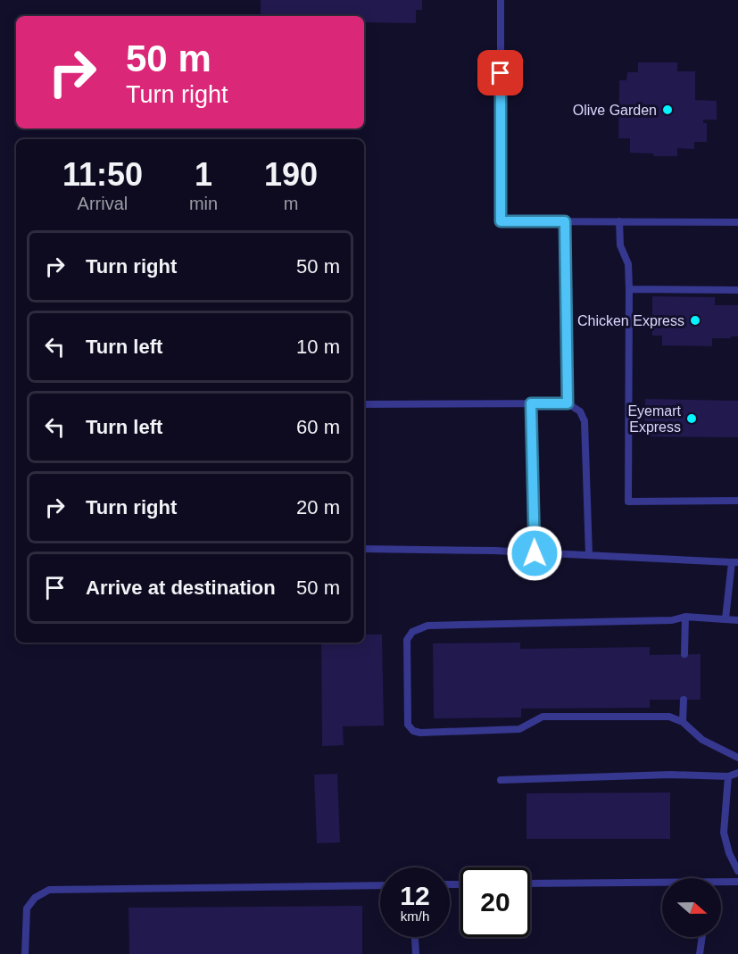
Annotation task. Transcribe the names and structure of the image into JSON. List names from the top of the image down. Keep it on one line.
{"places":["Olive Garden","Chicken Express","Eyemart Express"],"north":"right","page":{"turn":["50 m","Turn right"],"eta":["11:50","Arrival","1","min","190","m"],"list":[{"name":"Turn right","value":"50 m"},{"name":"Turn left","value":"10 m"},{"name":"Turn left","value":"60 m"},{"name":"Turn right","value":"20 m"},{"name":"Arrive at destination","value":"50 m"}],"speed":"12 km/h","limit":"20"}}
